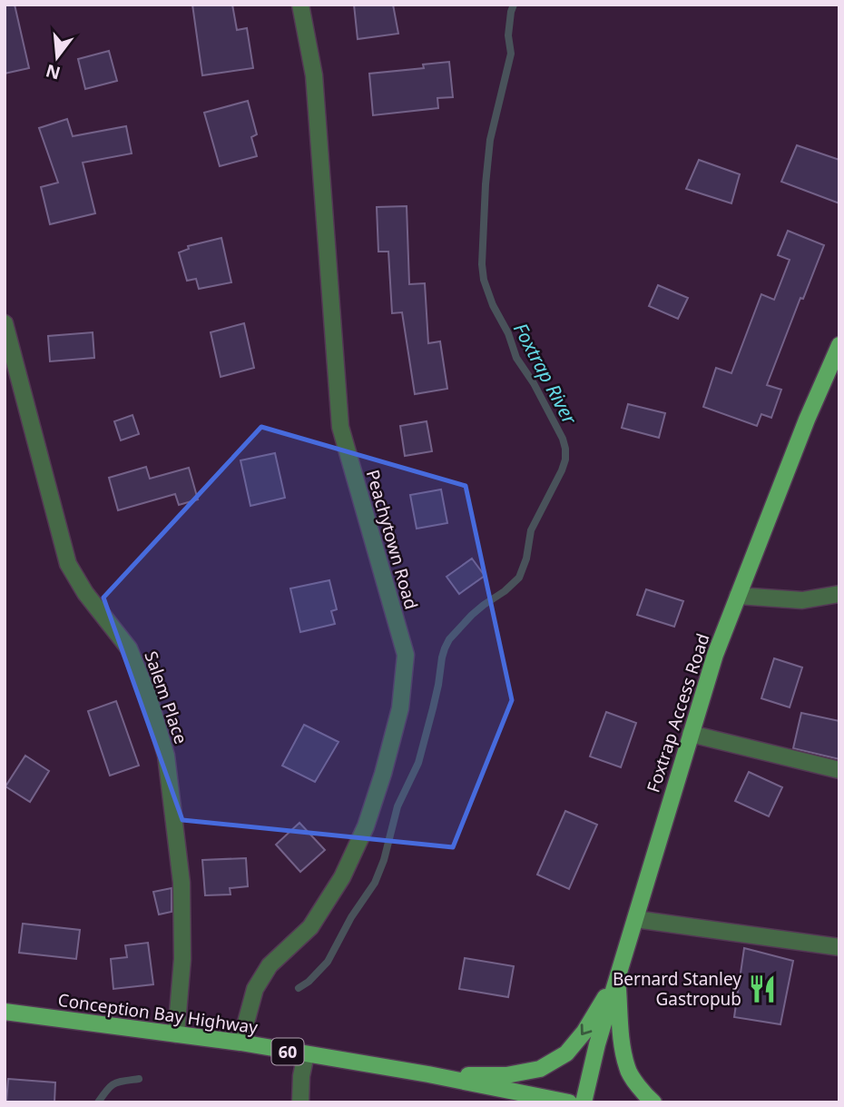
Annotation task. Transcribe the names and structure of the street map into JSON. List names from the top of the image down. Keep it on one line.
{"streets":{"main road":["Foxtrap Access Road","Conception Bay Highway","60"],"street":["Peachytown Road","Salem Place"]},"crossings":[["Peachytown Road","Conception Bay Highway"],["Salem Place","Conception Bay Highway"]],"water":["Foxtrap River"],"places":{"restaurant":["Bernard Stanley Gastropub"]},"north":"bottom"}
